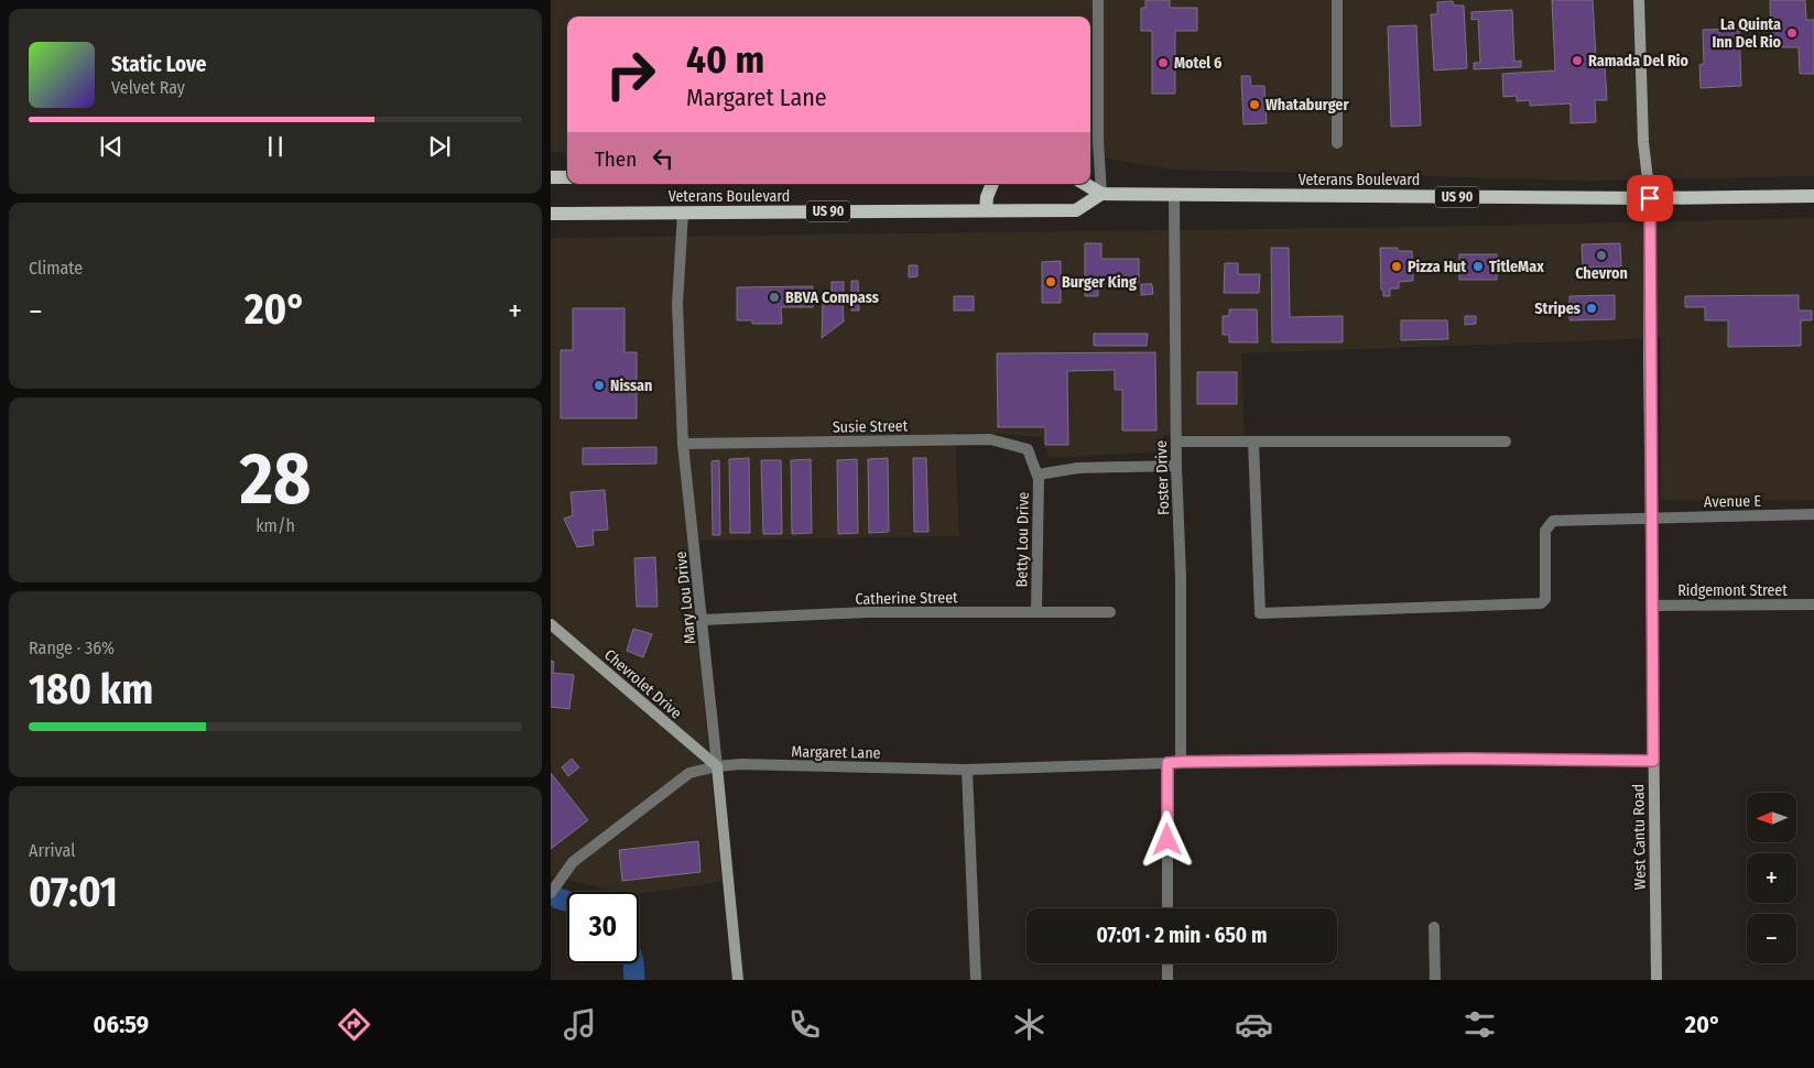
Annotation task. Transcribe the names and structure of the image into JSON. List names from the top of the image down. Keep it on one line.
{"streets":{"main road":["Veterans Boulevard","US 90"],"street":["Susie Street","Foster Drive","Avenue E","Betty Lou Drive","Ridgemont Street","Mary Lou Drive","Catherine Street","Chevrolet Drive","Margaret Lane","West Cantu Road"]},"crossings":[["Veterans Boulevard","Foster Drive"],["Veterans Boulevard","Mary Lou Drive"],["Veterans Boulevard","West Cantu Road"],["Susie Street","Betty Lou Drive"],["Susie Street","Mary Lou Drive"],["Foster Drive","Betty Lou Drive"],["Foster Drive","Margaret Lane"],["Avenue E","West Cantu Road"],["Betty Lou Drive","Catherine Street"],["Ridgemont Street","West Cantu Road"],["Mary Lou Drive","Catherine Street"],["Mary Lou Drive","Chevrolet Drive"],["Mary Lou Drive","Margaret Lane"],["Chevrolet Drive","Margaret Lane"]],"places":["La Quinta Inn Del Rio","Ramada Del Rio","Motel 6","Whataburger","Chevron","Pizza Hut","TitleMax","Burger King","BBVA Compass","Stripes","Nissan"],"north":"left","page":{"turn":["40 m","Margaret Lane"],"song":["Static Love","Velvet Ray"],"then":"Then","tile":["Climate",["28","km/h"],["Range · 36%","180 km"],["Arrival","07:01"]],"heat":["−","20°","+"],"map_buttons":["+","−"],"limit":"30","trip":"07:01 · 2 min · 650 m","tabs":["06:59","20°"]}}
